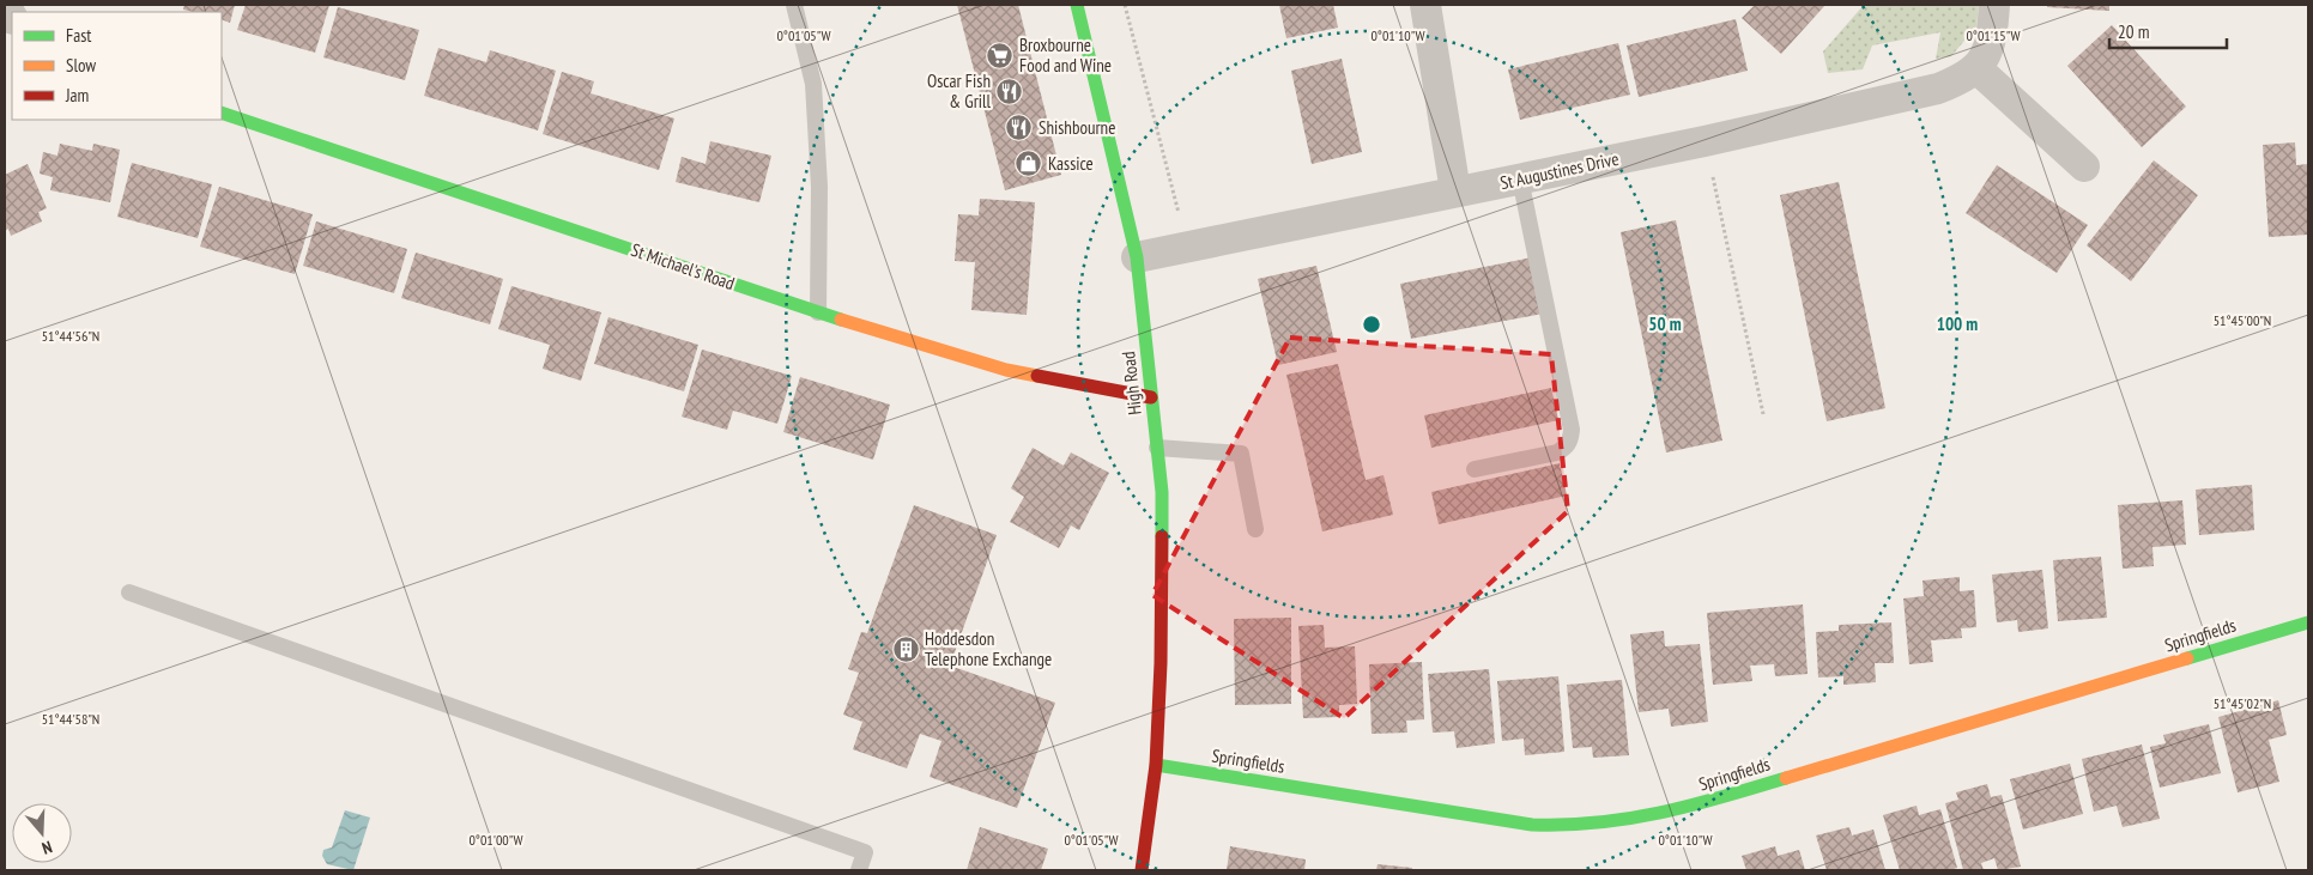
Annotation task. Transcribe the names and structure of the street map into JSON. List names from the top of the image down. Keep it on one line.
{"streets":{"street":["St Augustines Drive","St Michael's Road","High Road","Springfields"]},"crossings":[["St Augustines Drive","High Road"],["St Michael's Road","High Road"],["High Road","Springfields"]],"places":{"supermarket":["Broxbourne Food and Wine"],"restaurant":["Oscar Fish & Grill","Shishbourne"],"shop":["Kassice"],"building":["Hoddesdon Telephone Exchange"]},"legend":["Fast","Slow","Jam"],"scale_bar":"20 m","north":"bottom","coordinates":["0°01'05\"W","0°01'10\"W","0°01'15\"W","51°45'00\"N","51°44'56\"N","51°45'02\"N","51°44'58\"N","0°01'00\"W"],"rings":["50 m","100 m"]}
